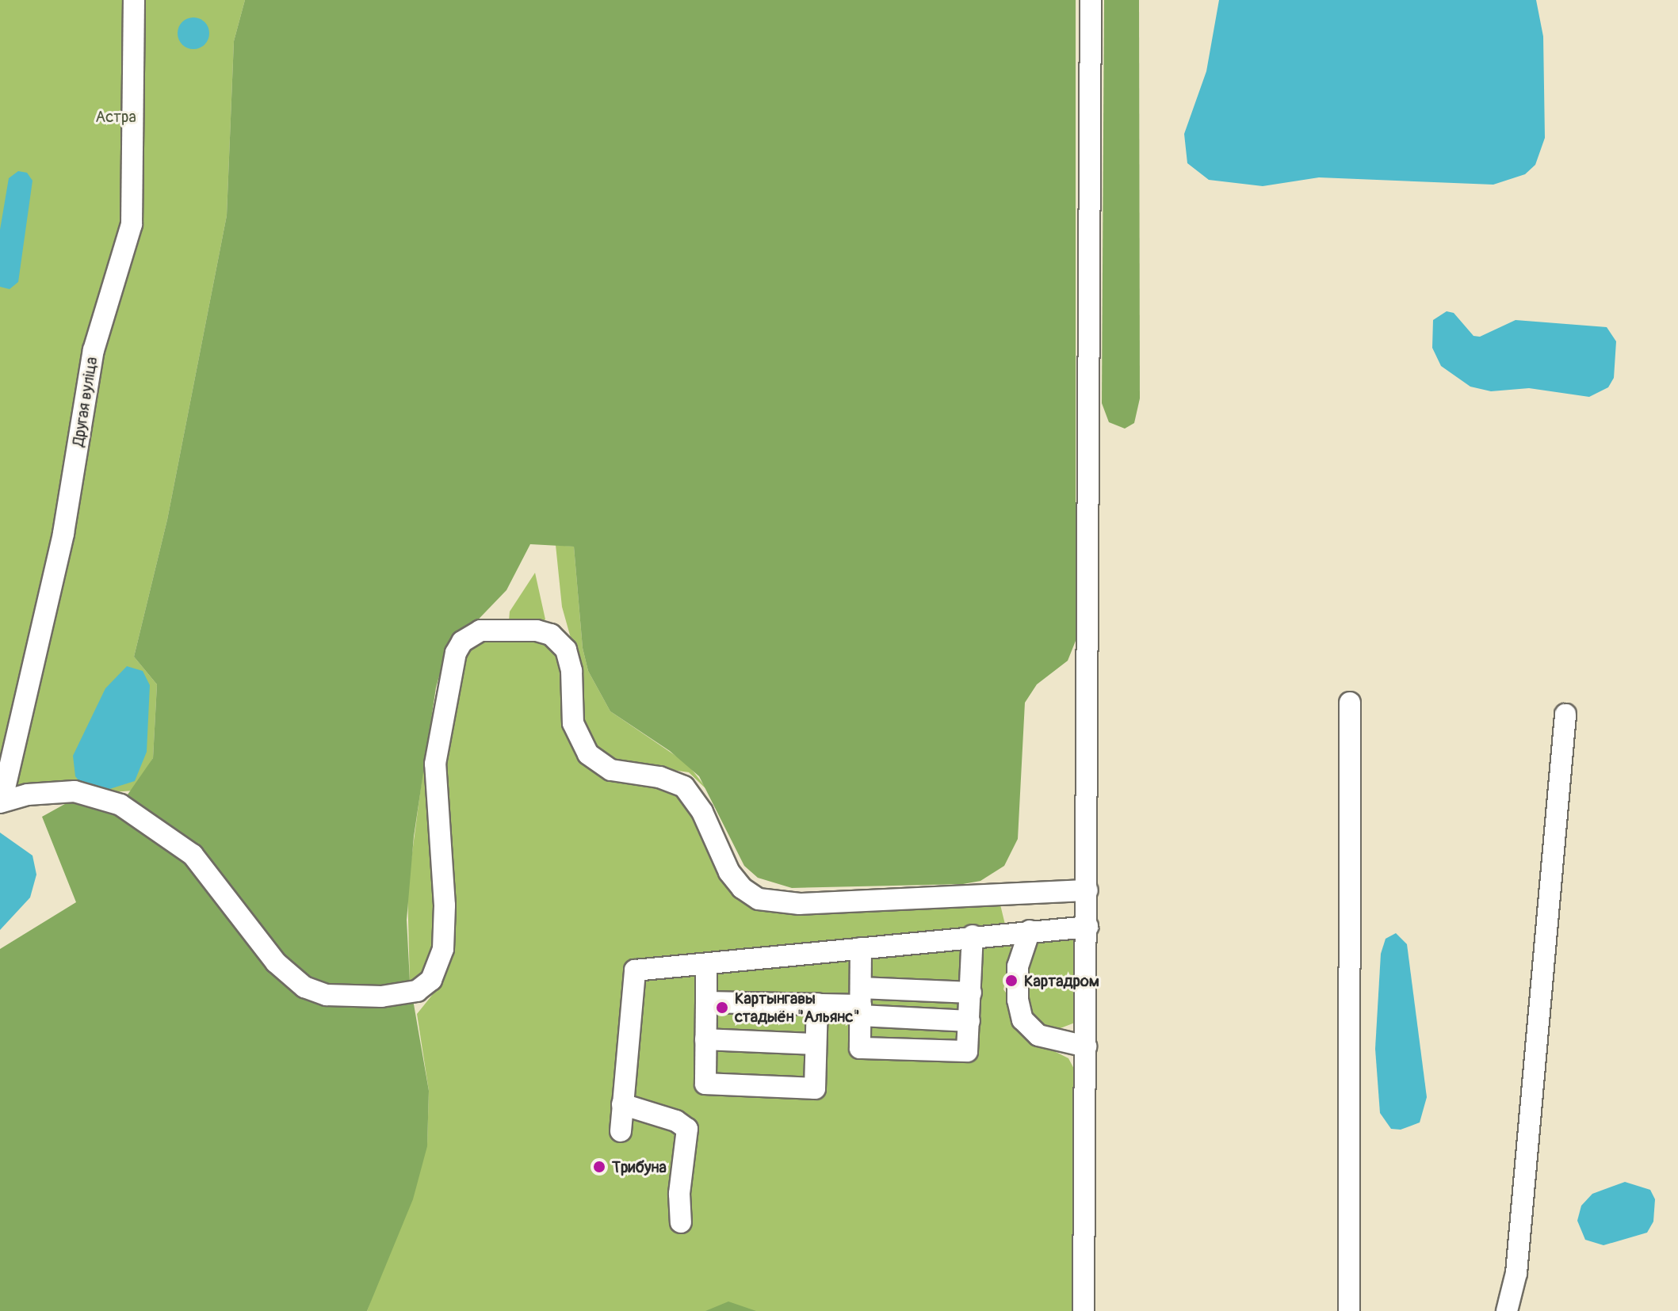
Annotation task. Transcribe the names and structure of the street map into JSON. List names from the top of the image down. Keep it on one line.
{"streets":{"street":["Другая вуліца"]},"parks":["Астра"],"places":["Картадром","Картынгавы стадыён \"Альянс\"","Трибуна"]}
